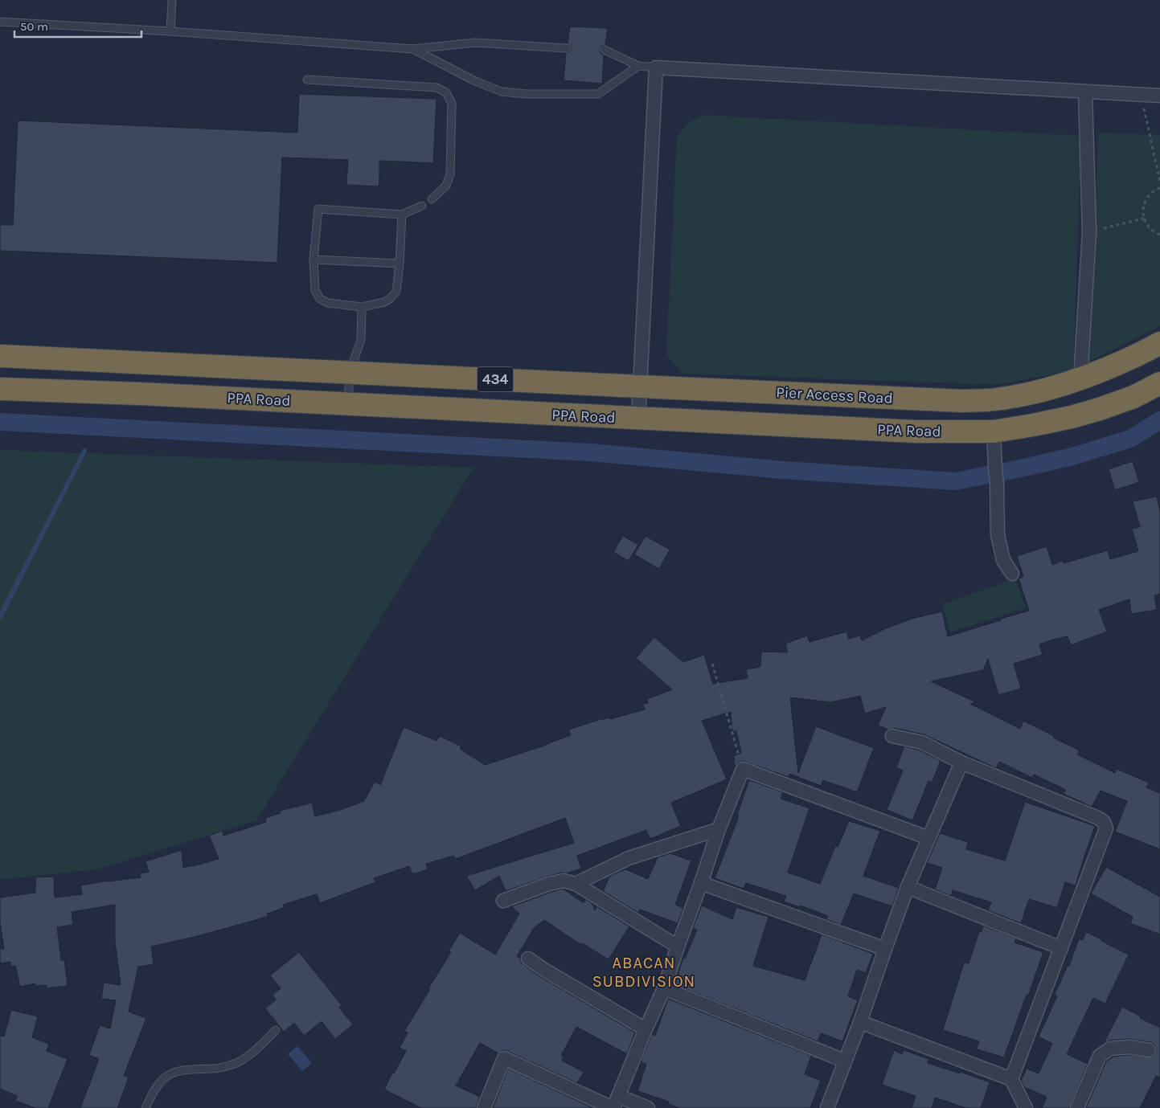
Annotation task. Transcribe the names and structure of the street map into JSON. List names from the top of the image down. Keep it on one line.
{"streets":{"highway":["434","Pier Access Road","PPA Road"]},"crossings":[["Pier Access Road","PPA Road"]],"districts":["ABACAN SUBDIVISION"],"scale_bar":"50 m"}
